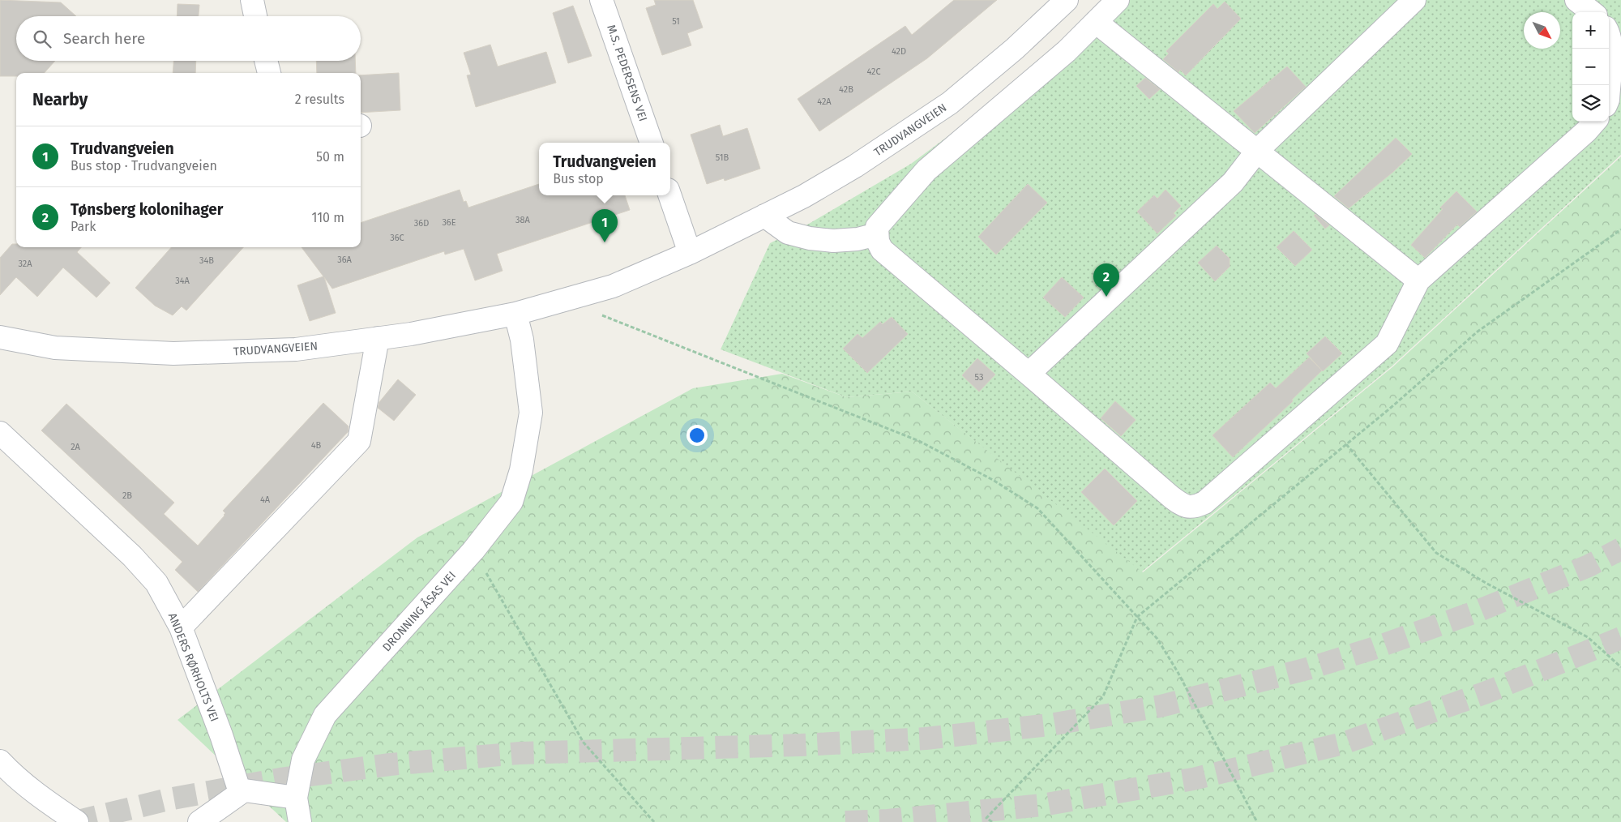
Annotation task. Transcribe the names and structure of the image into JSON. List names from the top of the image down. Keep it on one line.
{"streets":{"street":["M.S. PEDERSENS VEI","TRUDVANGVEIEN","DRONNING ÅSAS VEI","ANDERS RØRHOLTS VEI"]},"crossings":[["TRUDVANGVEIEN","DRONNING ÅSAS VEI"],["DRONNING ÅSAS VEI","ANDERS RØRHOLTS VEI"]],"house_numbers":["51","42D","42C","42B","42A","51B","38A","36E","36D","36C","36A","34B","32A","34A","53","4B","2A","2B","4A"],"north":"bottom right","page":{"map_buttons":["+","−"],"search":"Search here","heading":["Nearby","2 results"],"list":[{"mark":"1","name":"Trudvangveien","note":"Bus stop · Trudvangveien","value":"50 m"},{"mark":"2","name":"Tønsberg kolonihager","note":"Park","value":"110 m"}],"popup":["Trudvangveien","Bus stop"],"pins":["1","2"]}}
